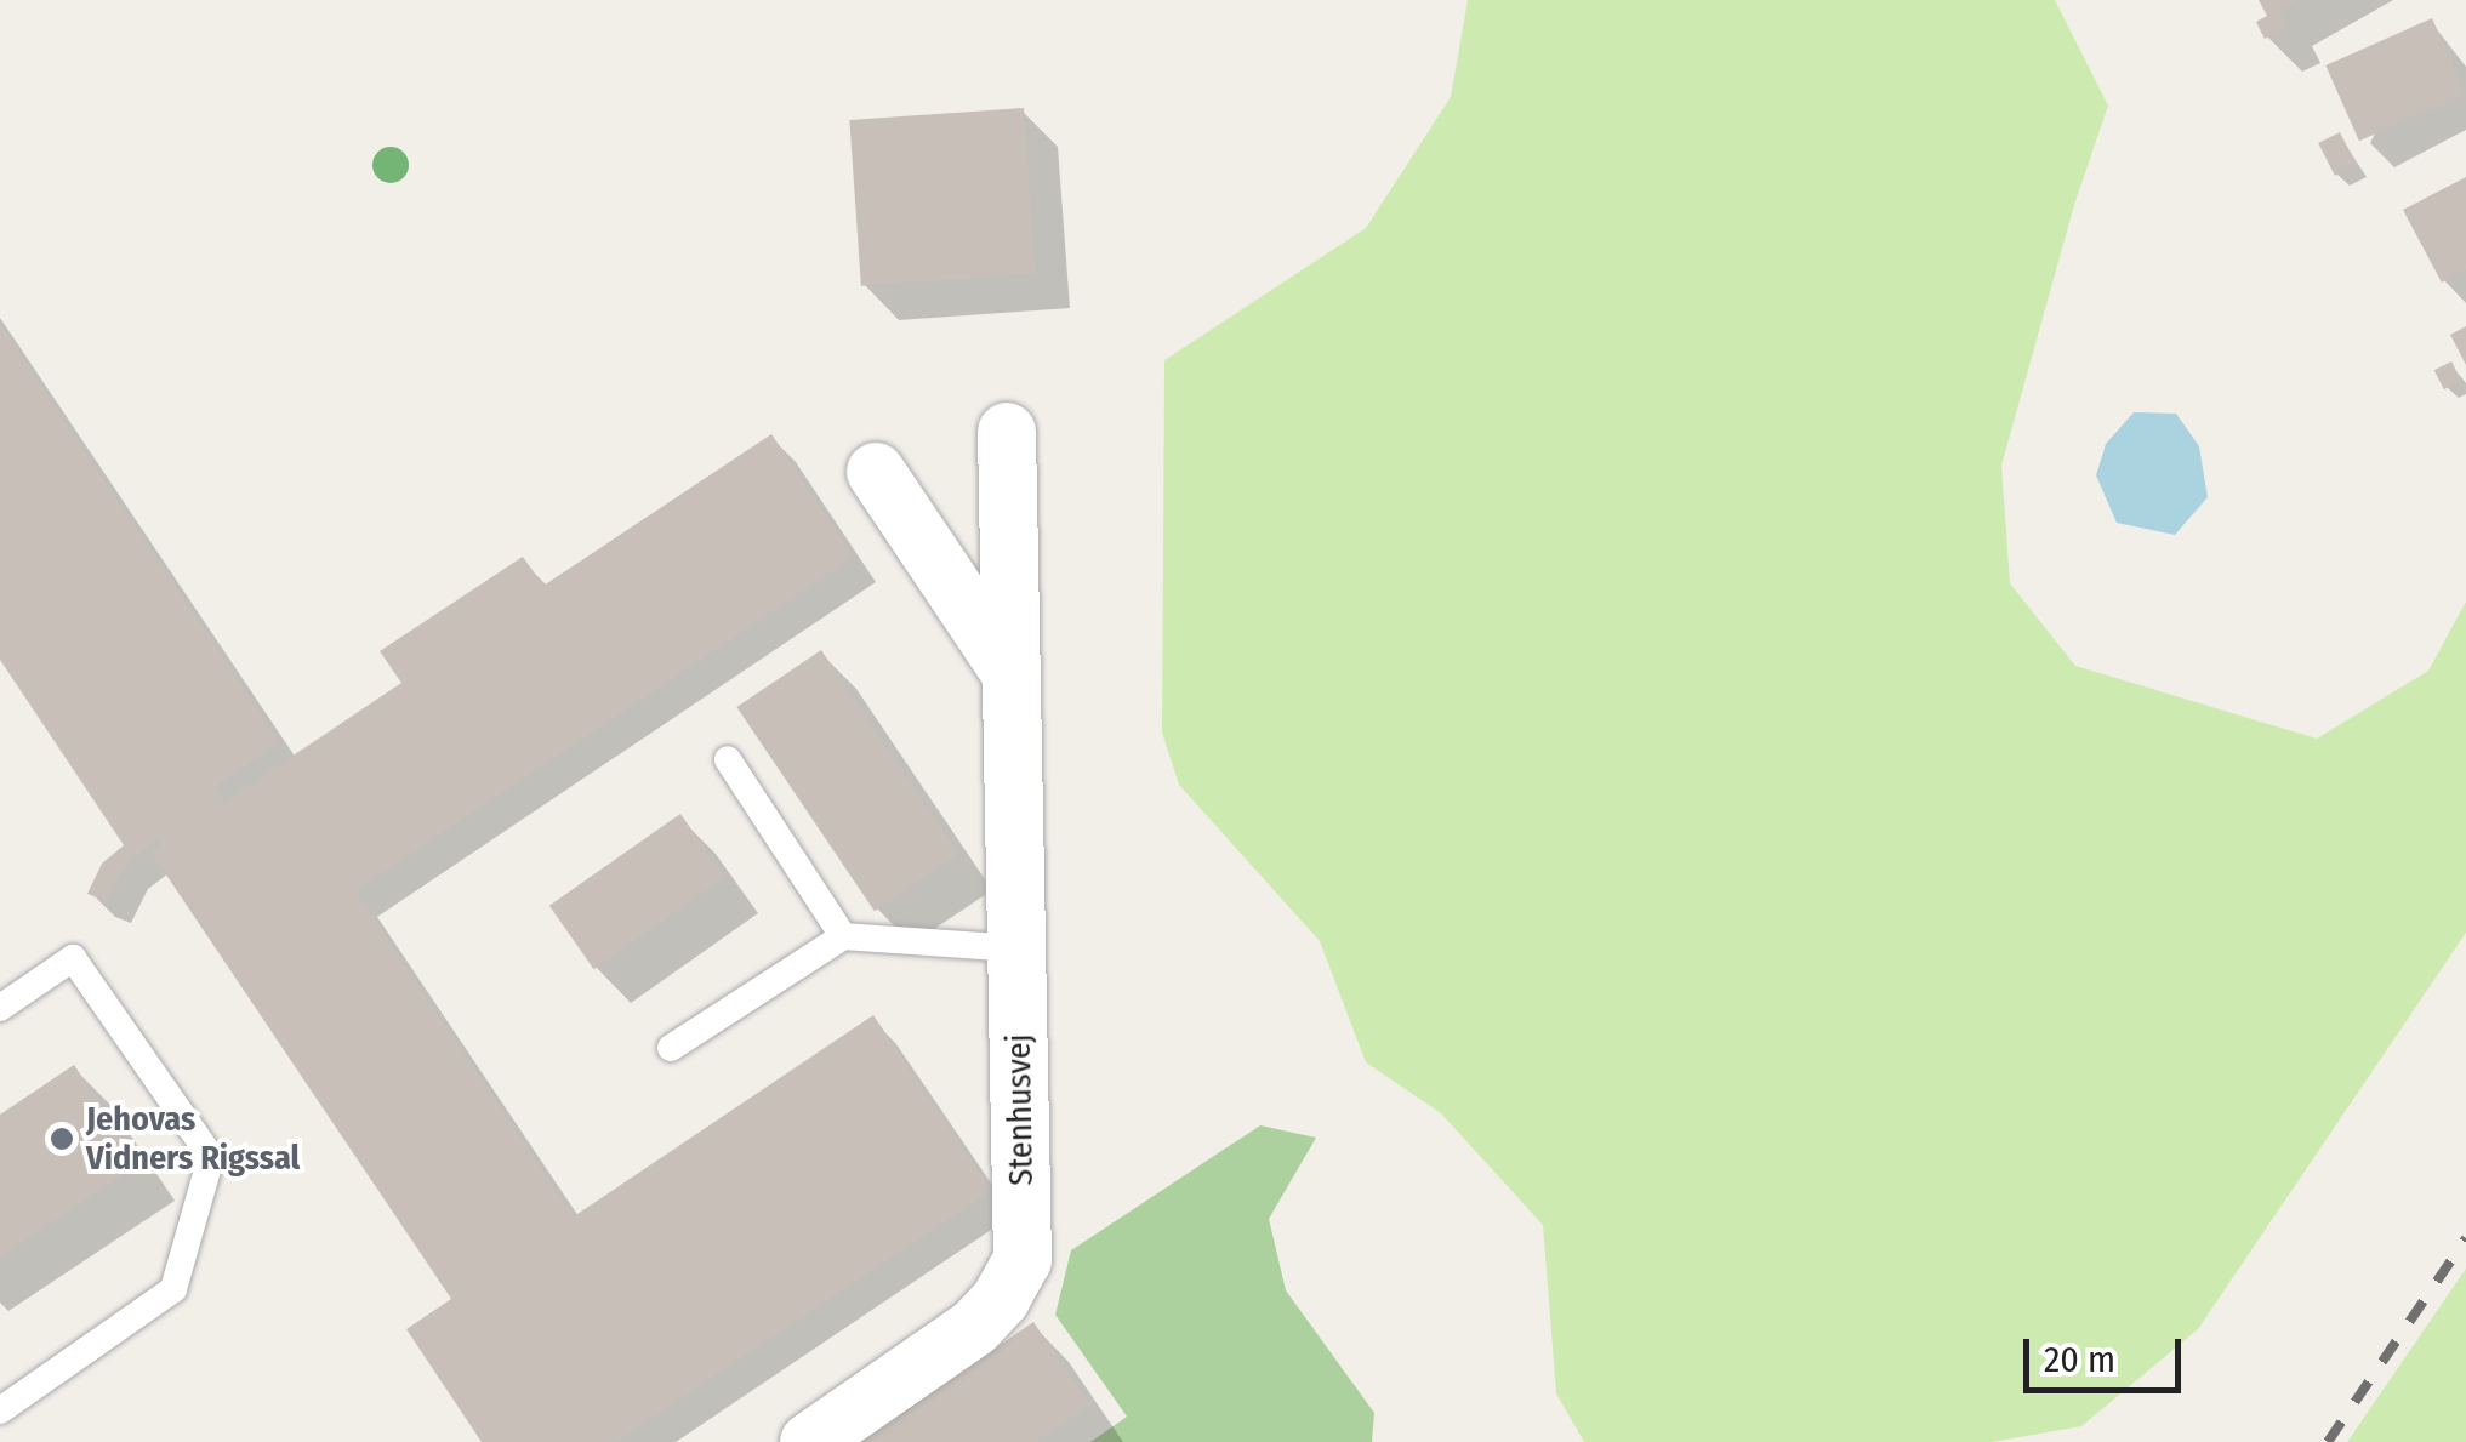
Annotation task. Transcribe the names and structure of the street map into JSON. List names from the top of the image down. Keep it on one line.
{"streets":{"street":["Stenhusvej"]},"places":["Jehovas Vidners Rigssal"],"scale_bar":"20 m"}
